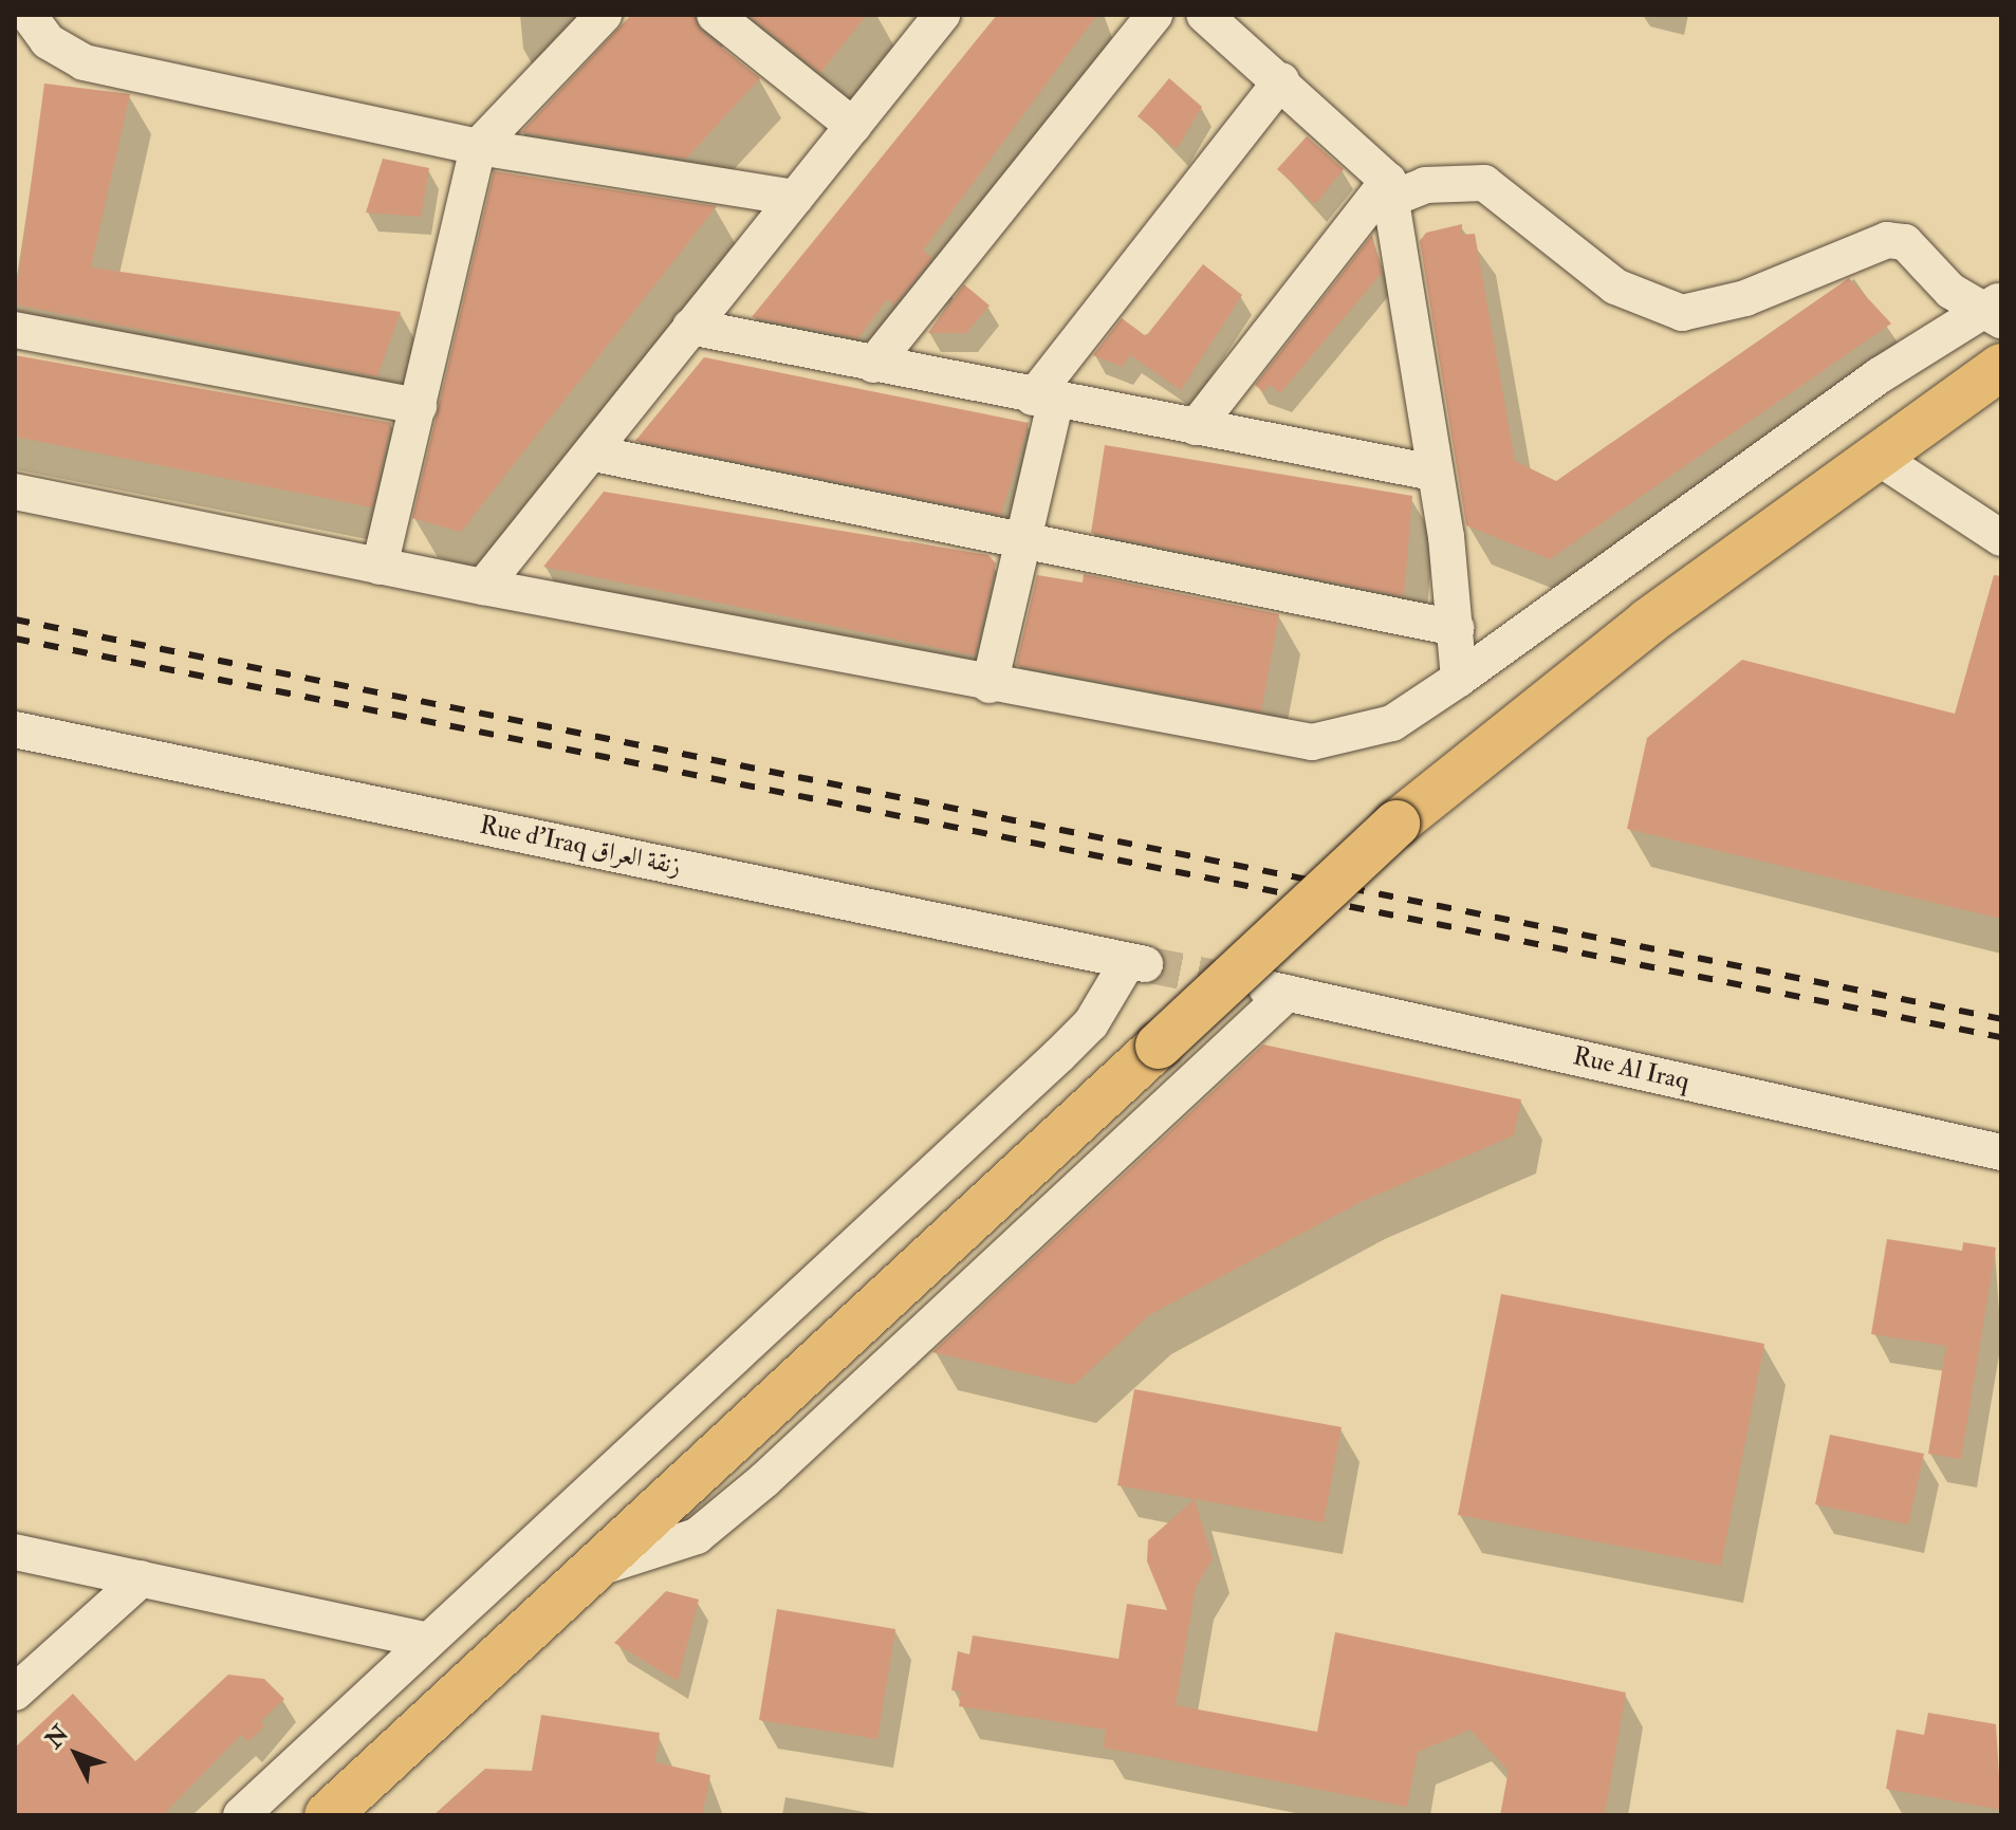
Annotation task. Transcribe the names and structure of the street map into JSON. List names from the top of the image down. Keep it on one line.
{"streets":{"street":["Rue d'Iraq زنقة العراق","Rue Al Iraq"]},"north":"top left"}
